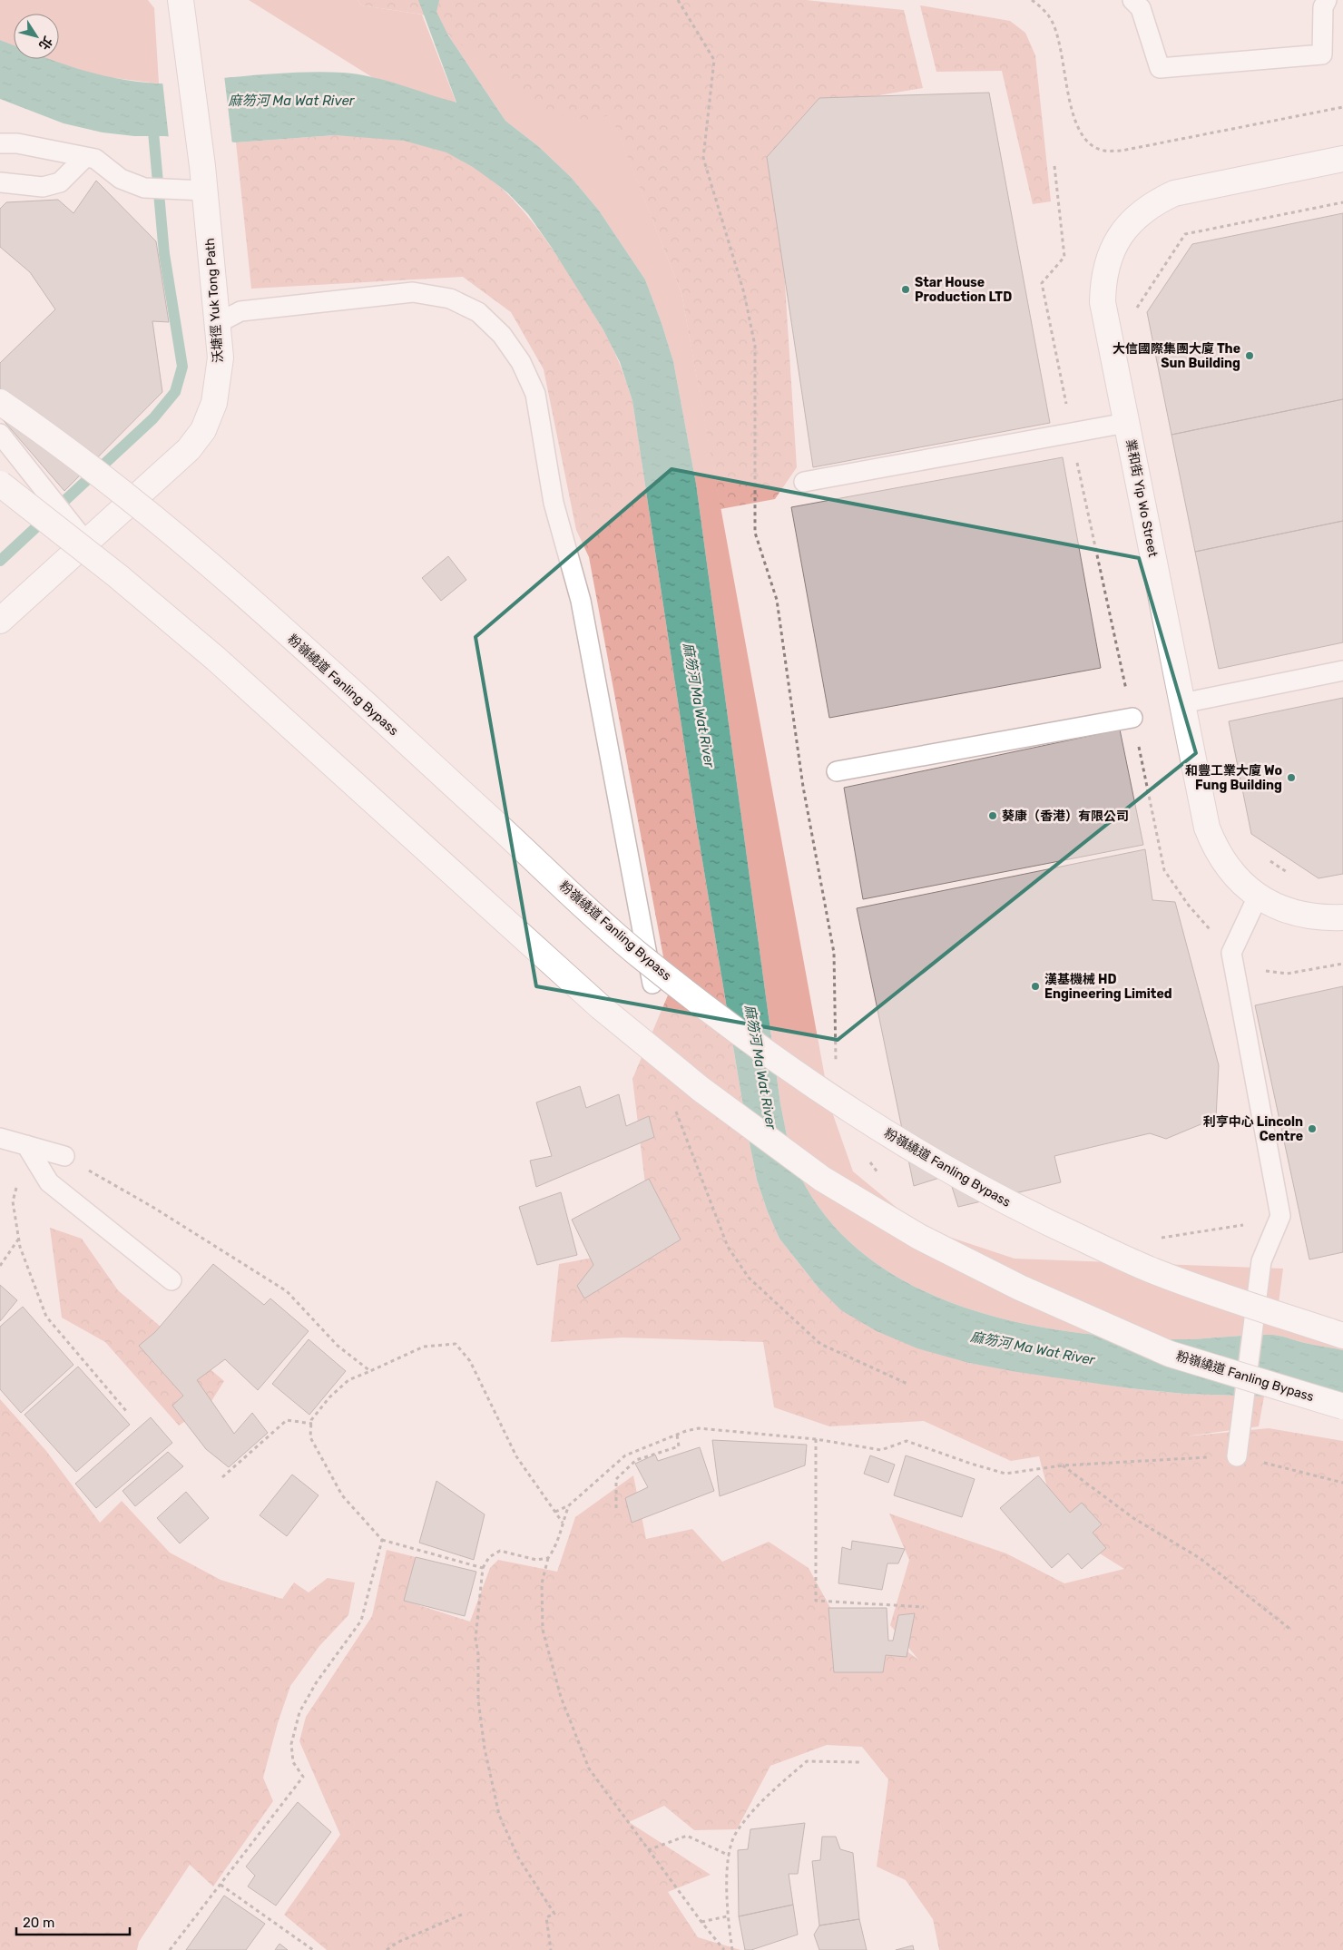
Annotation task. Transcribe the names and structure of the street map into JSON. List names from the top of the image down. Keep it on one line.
{"streets":{"main road":["沃塘徑 Yuk Tong Path","業和街 Yip Wo Street","粉嶺繞道 Fanling Bypass"]},"water":["麻笏河 Ma Wat River"],"places":["Star House Production LTD","大信國際集團大廈 The Sun Building","和豐工業大廈 Wo Fung Building","葵康（香港）有限公司","漢基機械 HD Engineering Limited","利亨中心 Lincoln Centre"],"scale_bar":"20 m","north":"bottom right"}
